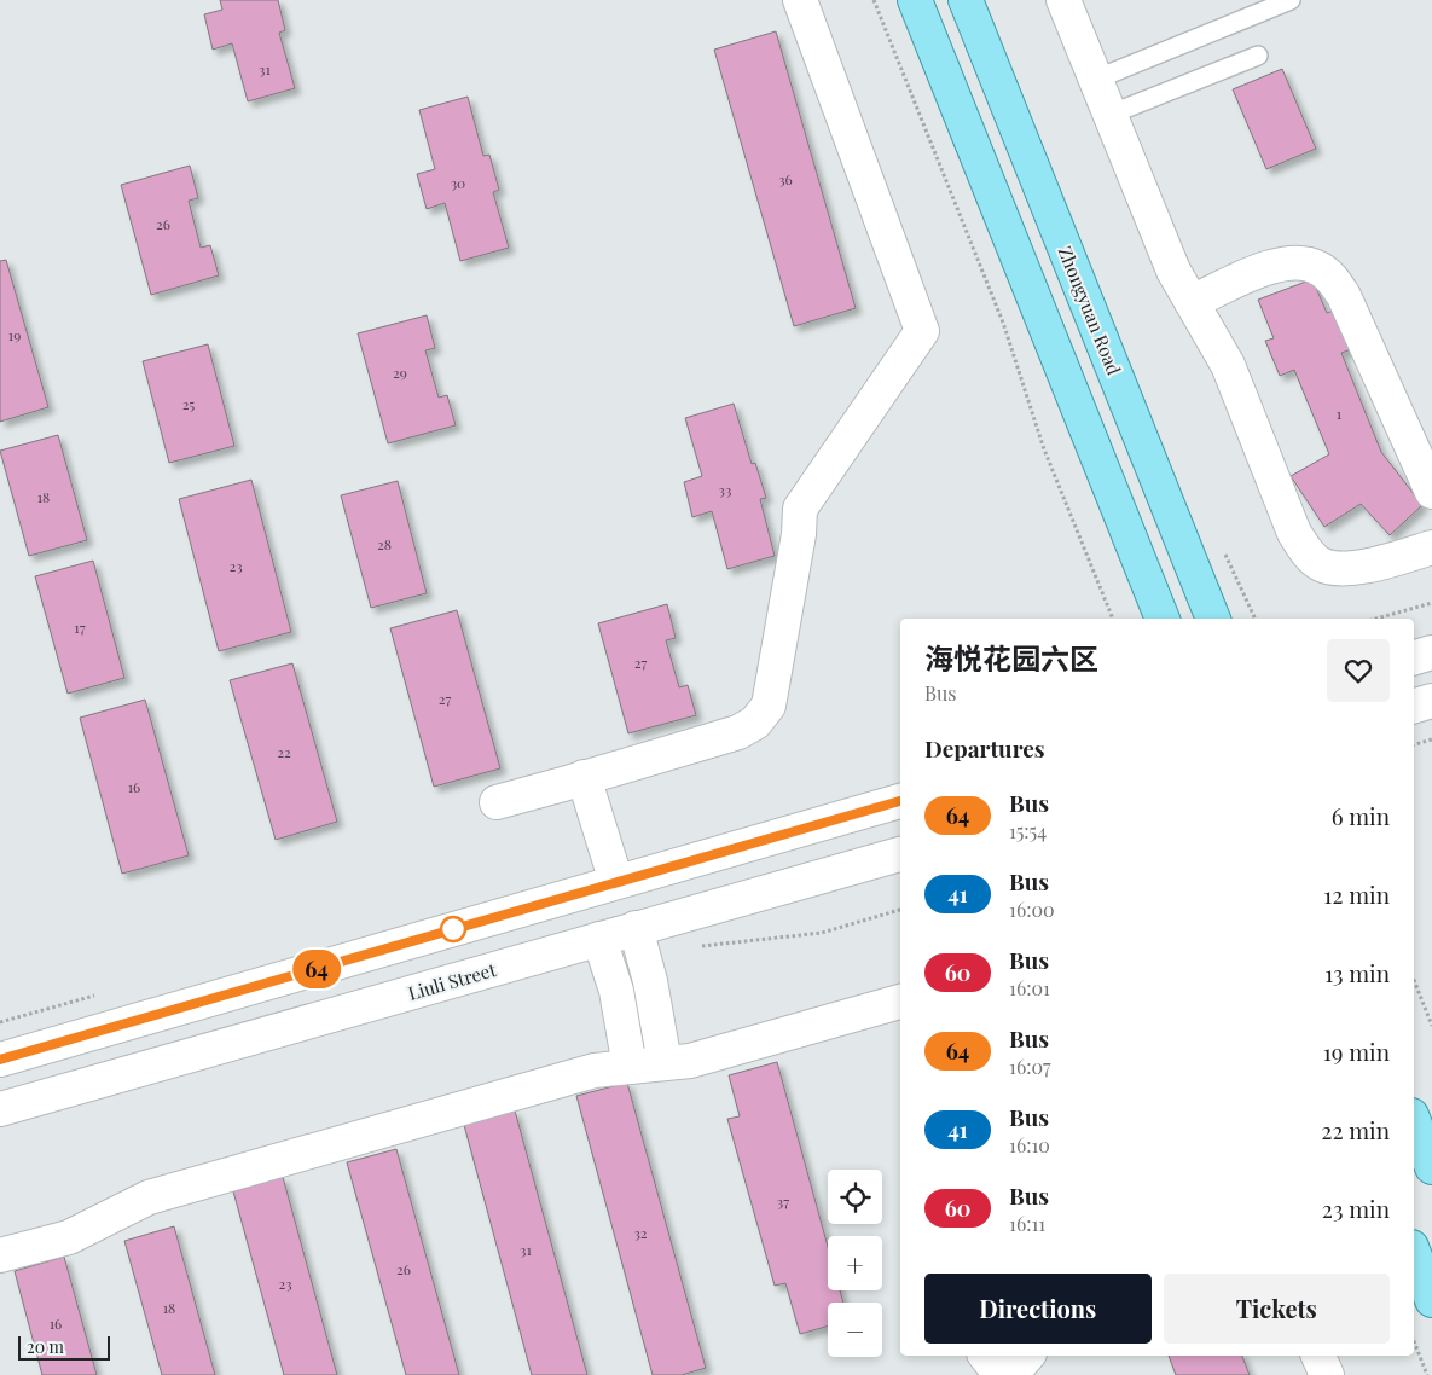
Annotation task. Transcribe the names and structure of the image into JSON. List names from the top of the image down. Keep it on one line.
{"streets":{"main road":["Zhongyuan Road"],"street":["Liuli Street"]},"lines":["bus line 64"],"house_numbers":["31","36","30","26","19","29","25","1","33","18","28","23","17","27","27","22","16","37","32","31","26","23","18","16"],"scale_bar":"20 m","page":{"on_map":"64","heading":[["海悦花园六区","Bus"],"Departures"],"list":[{"mark":"64","name":"Bus","note":"15:54","value":"6 min"},{"mark":"41","name":"Bus","note":"16:00","value":"12 min"},{"mark":"60","name":"Bus","note":"16:01","value":"13 min"},{"mark":"64","name":"Bus","note":"16:07","value":"19 min"},{"mark":"41","name":"Bus","note":"16:10","value":"22 min"},{"mark":"60","name":"Bus","note":"16:11","value":"23 min"}],"map_buttons":["+","−"],"buttons":["Directions","Tickets"],"scale":"20 m"}}
